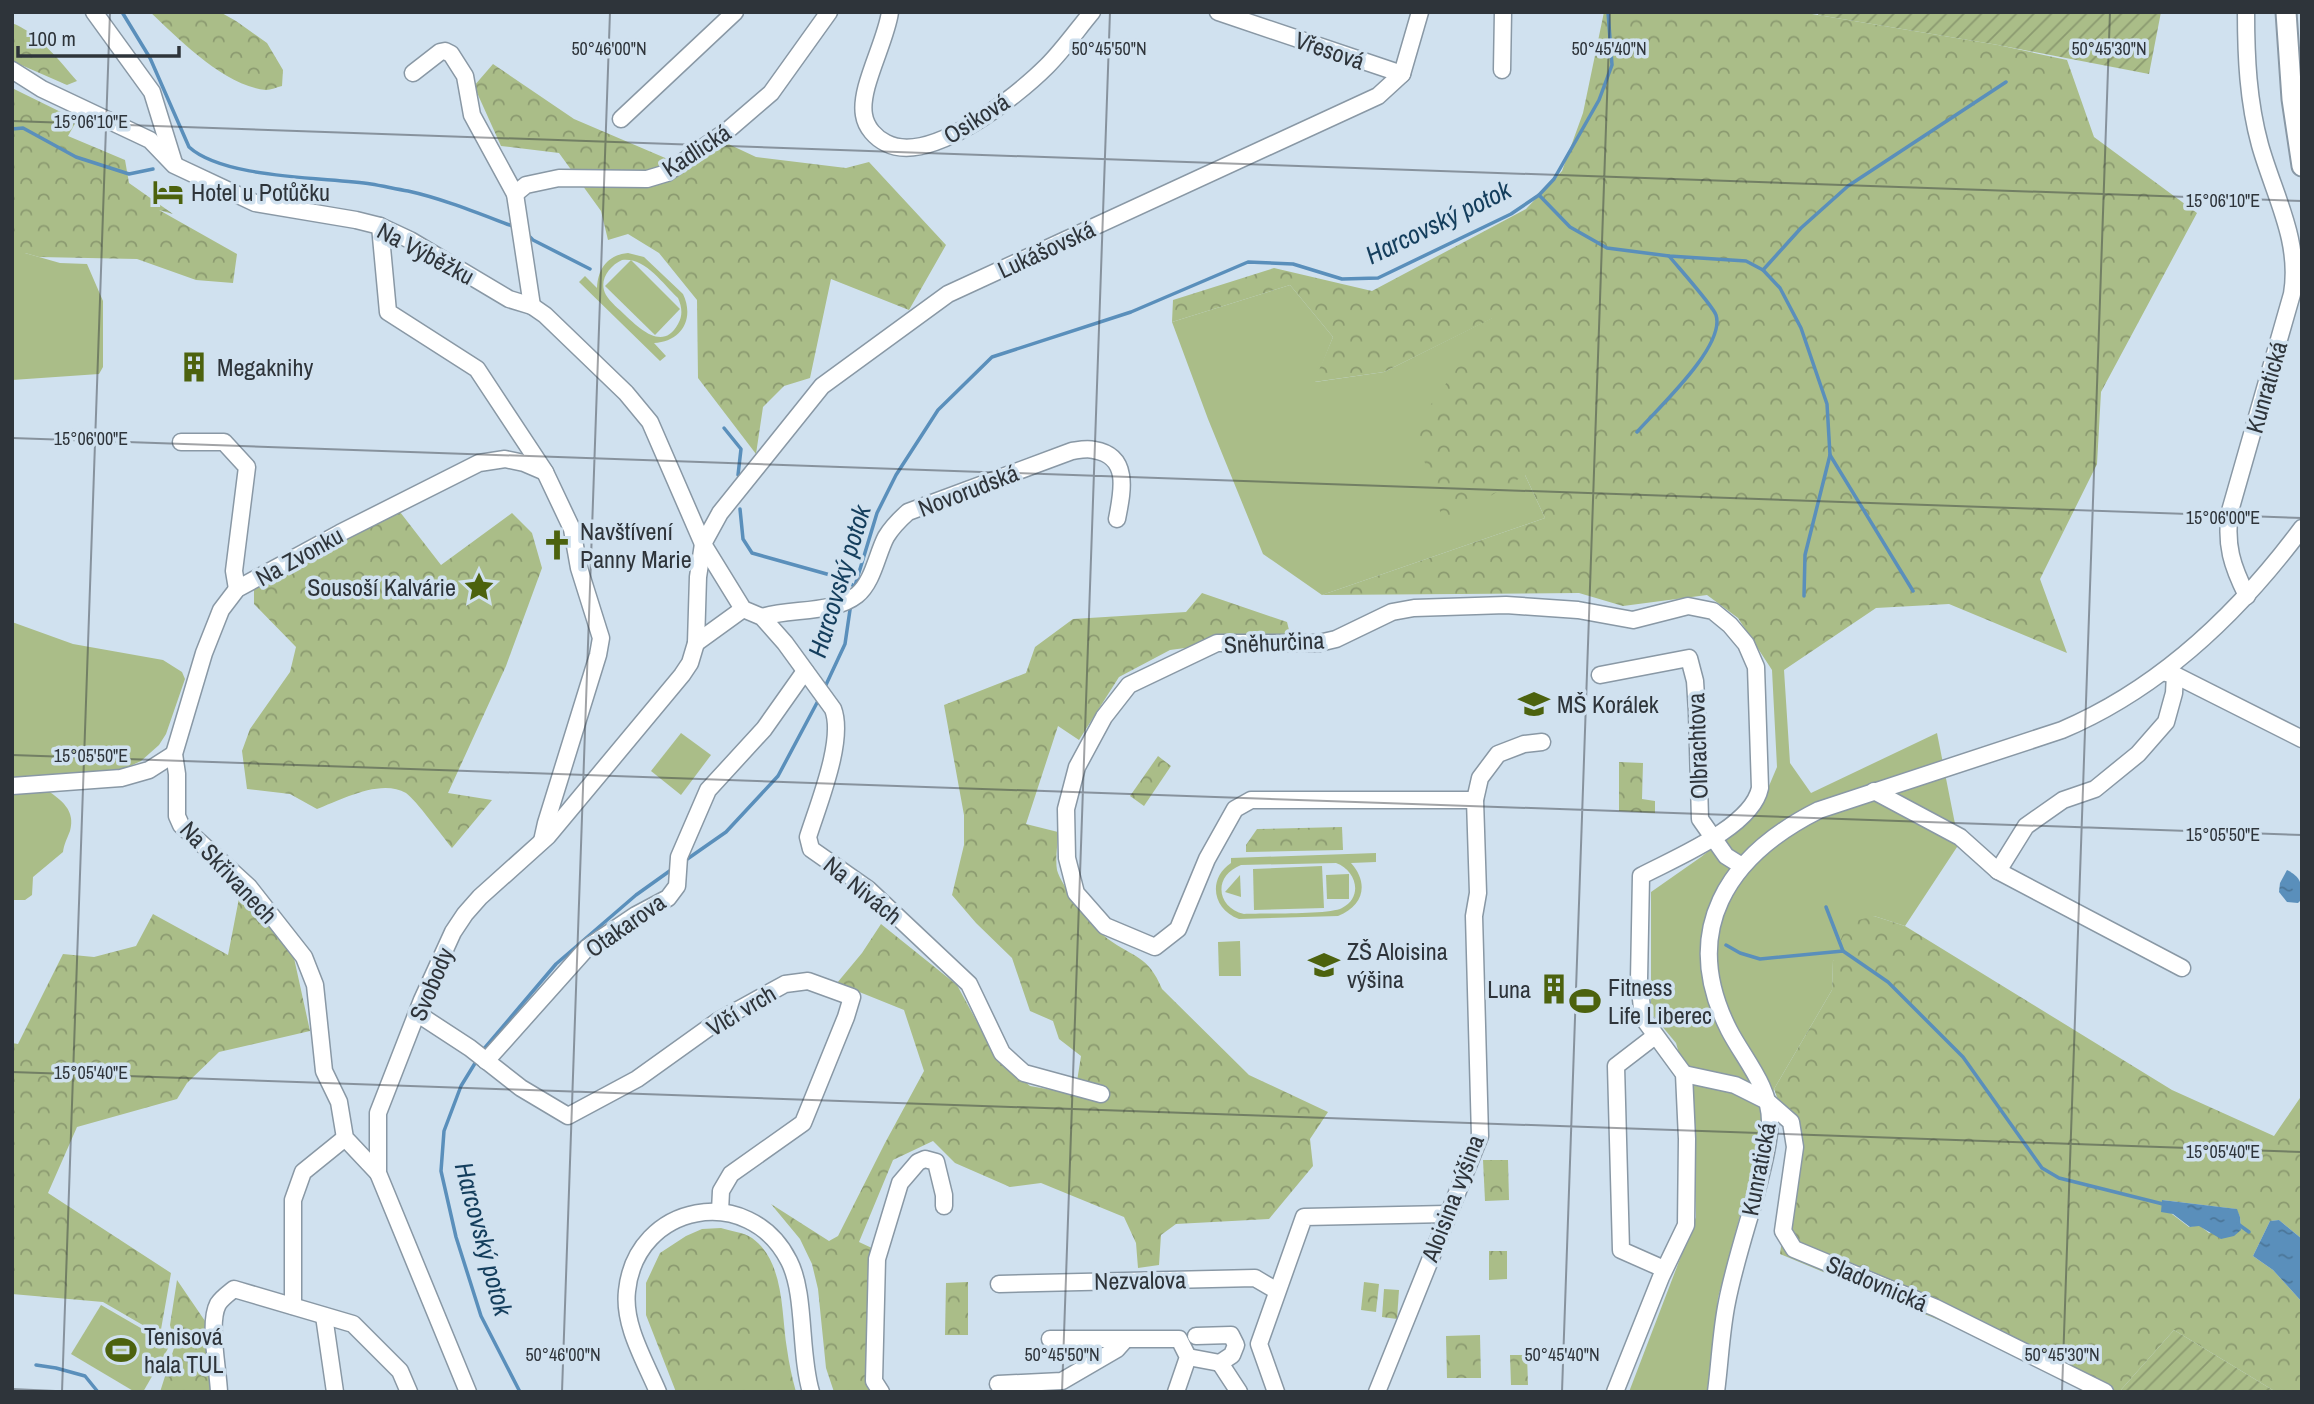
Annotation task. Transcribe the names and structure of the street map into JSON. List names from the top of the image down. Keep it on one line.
{"streets":{"street":["Vřesová","Osiková","Kadlická","Lukášovská","Na Výběžku","Kunratická","Novorudská","Na Zvonku","Sněhurčina","Olbrachtova","Na Skřivanech","Na Nivách","Otakarova","Svobody","Vlčí vrch","Aloisina výšina","Nezvalova","Sladovnická"]},"crossings":[["Vřesová","Lukášovská"],["Lukášovská","Na Výběžku"],["Lukášovská","Svobody"],["Na Výběžku","Svobody"],["Kunratická","Olbrachtova"],["Kunratická","Sladovnická"],["Novorudská","Na Nivách"],["Na Zvonku","Na Skřivanech"],["Sněhurčina","Olbrachtova"],["Sněhurčina","Aloisina výšina"],["Na Nivách","Otakarova"],["Otakarova","Vlčí vrch"],["Svobody","Vlčí vrch"]],"water":["Harcovský potok"],"places":{"hotel":["Hotel u Potůčku"],"building":["Megaknihy","Luna"],"church":["Navštívení Panny Marie"],"place":["Sousoší Kalvárie"],"school or university":["MŠ Korálek","ZŠ Aloisina výšina"],"sports":["Fitness Life Liberec","Tenisová hala TUL"]},"scale_bar":"100 m","coordinates":["50°46'00\"N","50°45'50\"N","50°45'40\"N","50°45'30\"N","15°06'10\"E","15°06'00\"E","15°05'50\"E","15°05'40\"E"]}
